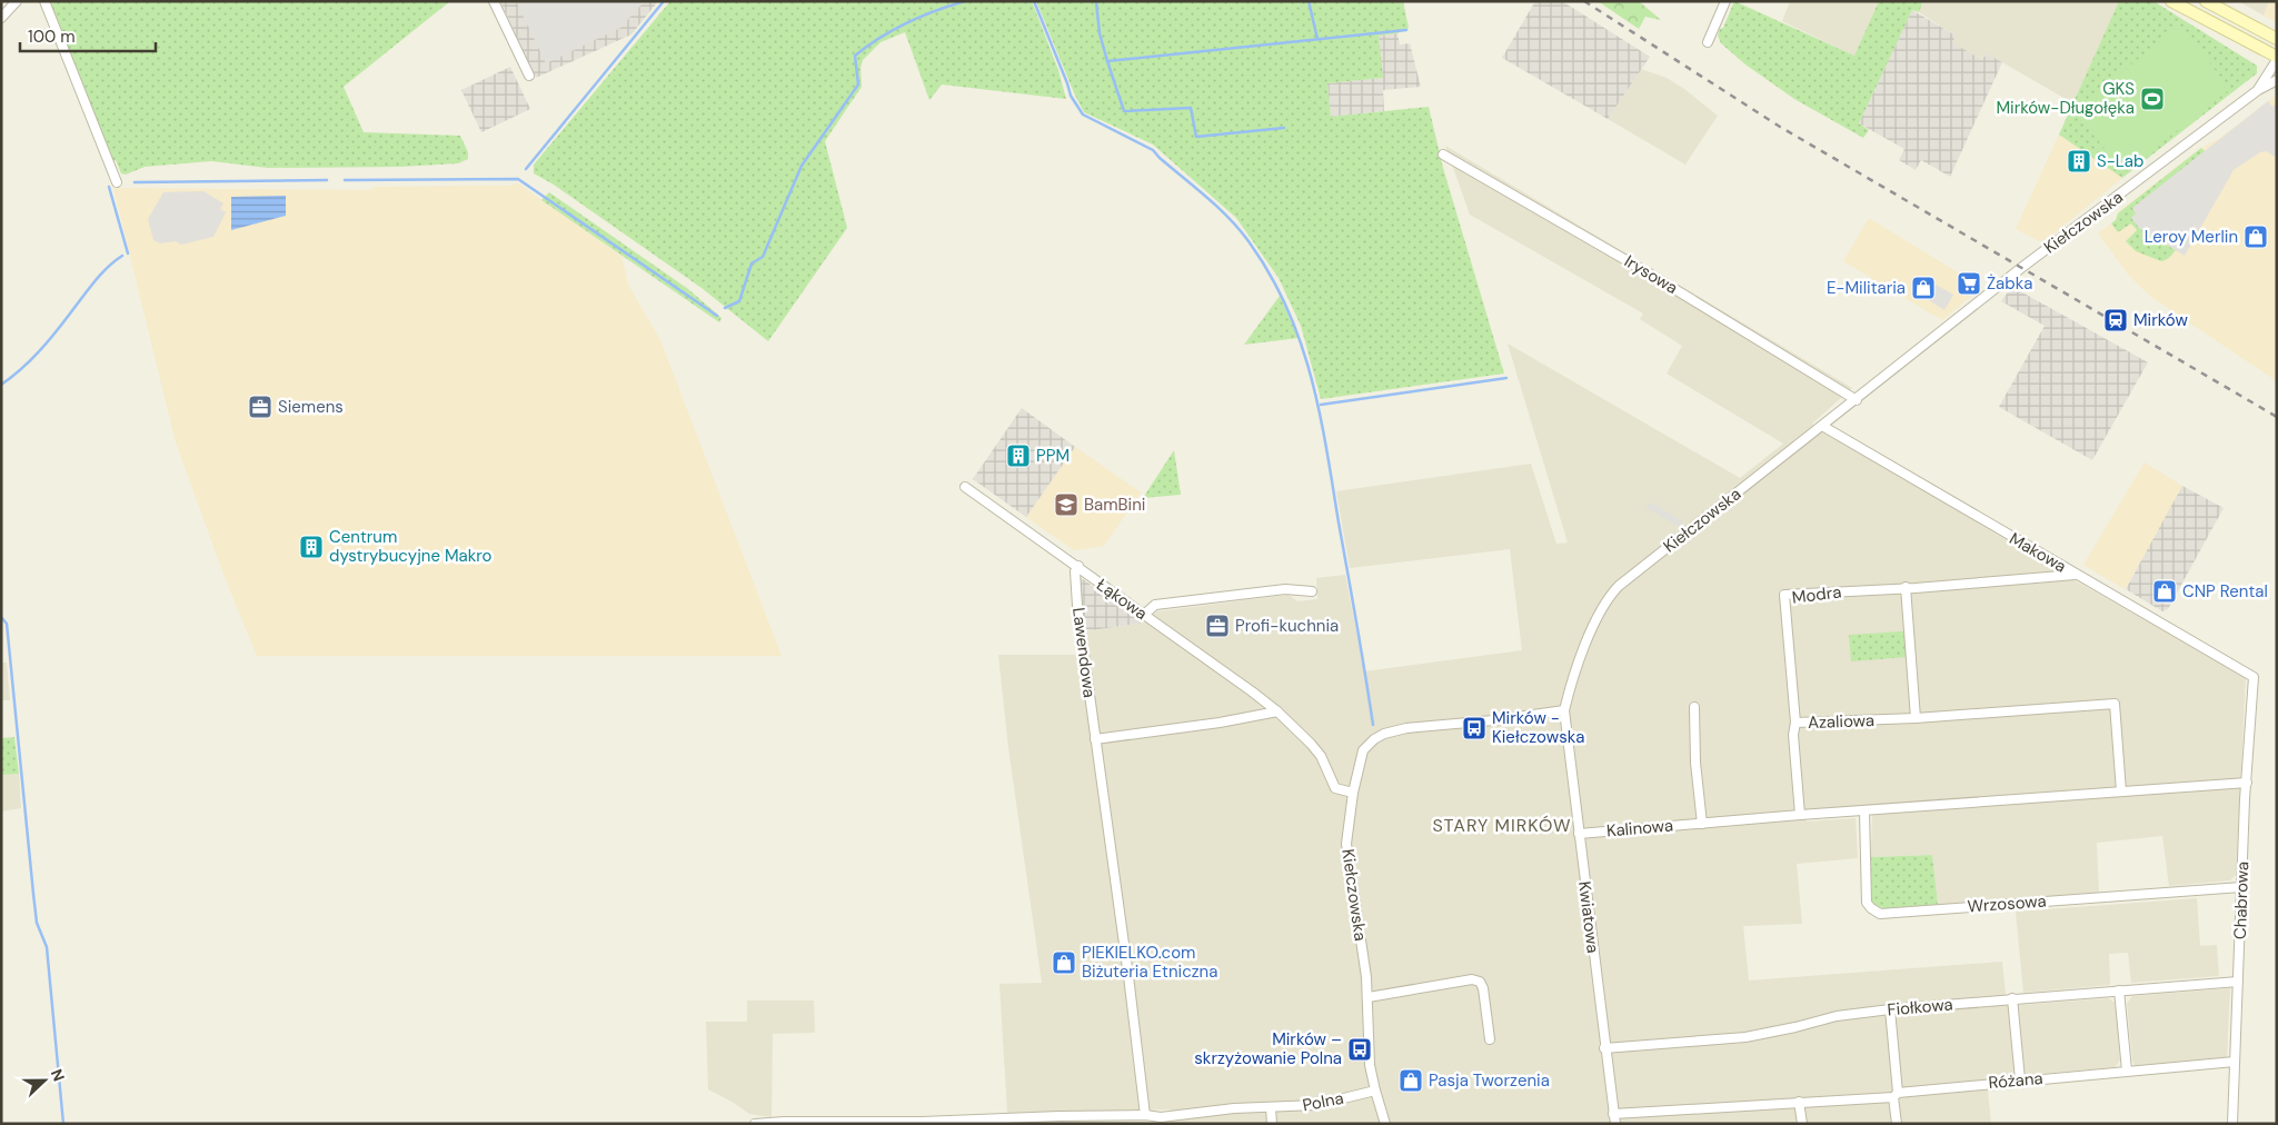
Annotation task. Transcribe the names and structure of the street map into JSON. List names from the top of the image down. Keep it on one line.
{"streets":{"street":["Kiełczowska","Irysowa","Makowa","Modra","Łąkowa","Lawendowa","Azaliowa","Kalinowa","Chabrowa","Wrzosowa","Kwiatowa","Fiołkowa","Różana","Polna"]},"crossings":[["Kiełczowska","Irysowa"],["Kiełczowska","Makowa"],["Kiełczowska","Łąkowa"],["Kiełczowska","Kwiatowa"],["Kiełczowska","Polna"],["Makowa","Modra"],["Makowa","Chabrowa"],["Modra","Azaliowa"],["Łąkowa","Lawendowa"],["Lawendowa","Polna"],["Azaliowa","Kalinowa"],["Kalinowa","Kwiatowa"],["Chabrowa","Wrzosowa"],["Chabrowa","Fiołkowa"],["Chabrowa","Różana"],["Kwiatowa","Fiołkowa"],["Kwiatowa","Różana"]],"districts":["STARY MIRKÓW"],"places":{"sports":["GKS Mirków-Długołęka"],"building":["S-Lab","PPM","Centrum dystrybucyjne Makro"],"shop":["Leroy Merlin","E-Militaria","CNP Rental","PIEKIELKO.com Biżuteria Etniczna","Pasja Tworzenia"],"supermarket":["Żabka"],"station":["Mirków"],"office":["Siemens","Profi-kuchnia"],"school or university":["BamBini"],"bus stop":["Mirków - Kiełczowska","Mirków – skrzyżowanie Polna"]},"scale_bar":"100 m","north":"right"}
